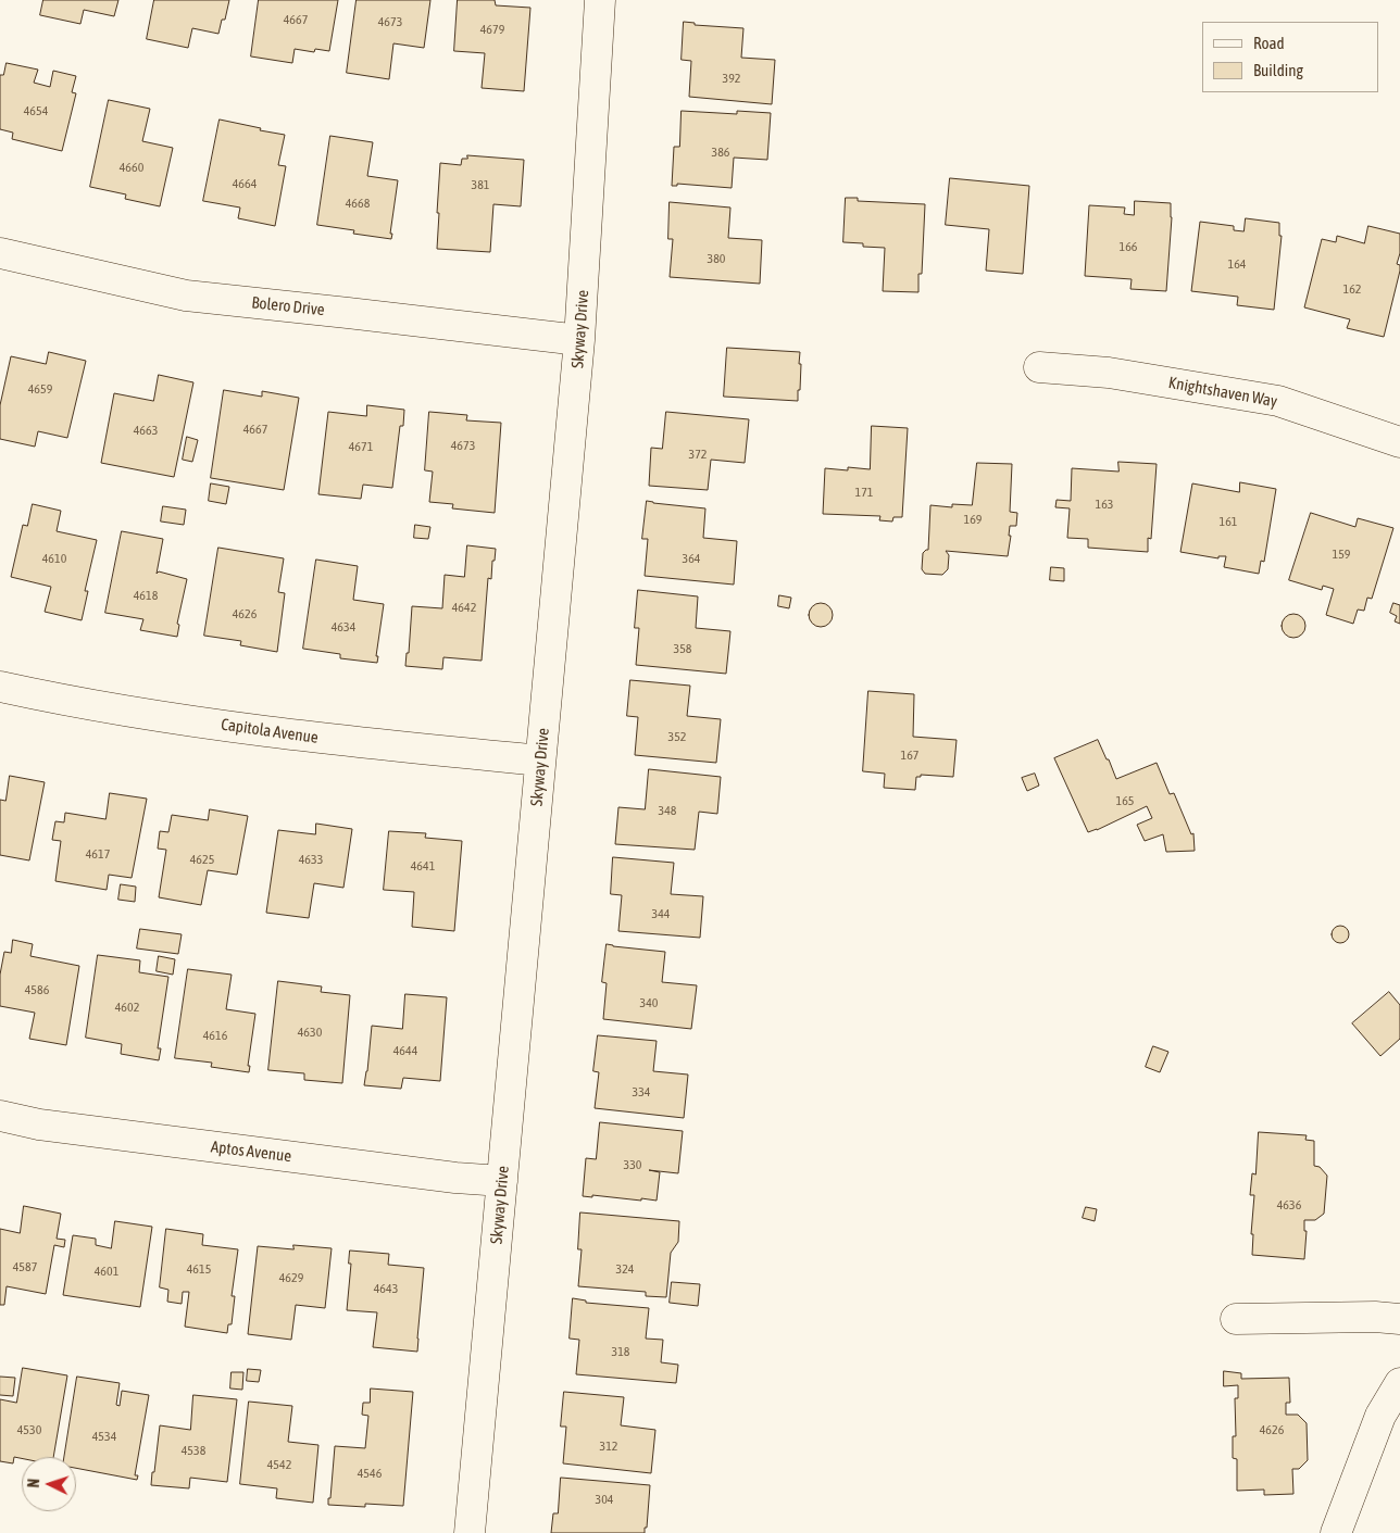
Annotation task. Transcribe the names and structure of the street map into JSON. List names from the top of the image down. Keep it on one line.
{"streets":{"street":["Bolero Drive","Skyway Drive","Knightshaven Way","Capitola Avenue","Aptos Avenue"]},"crossings":[["Bolero Drive","Skyway Drive"],["Skyway Drive","Capitola Avenue"],["Skyway Drive","Aptos Avenue"]],"house_numbers":["4667","4673","4679","392","4654","386","4660","4664","381","4668","166","380","164","162","4659","4667","4663","4673","4671","372","171","163","169","161","159","4610","364","4618","4642","4626","4634","358","352","167","165","348","4617","4625","4633","4641","344","4586","340","4602","4630","4616","4644","334","330","4636","4587","4615","324","4601","4629","4643","318","4530","4626","4534","312","4538","4542","4546","304"],"legend":["Road","Building"],"north":"left"}
